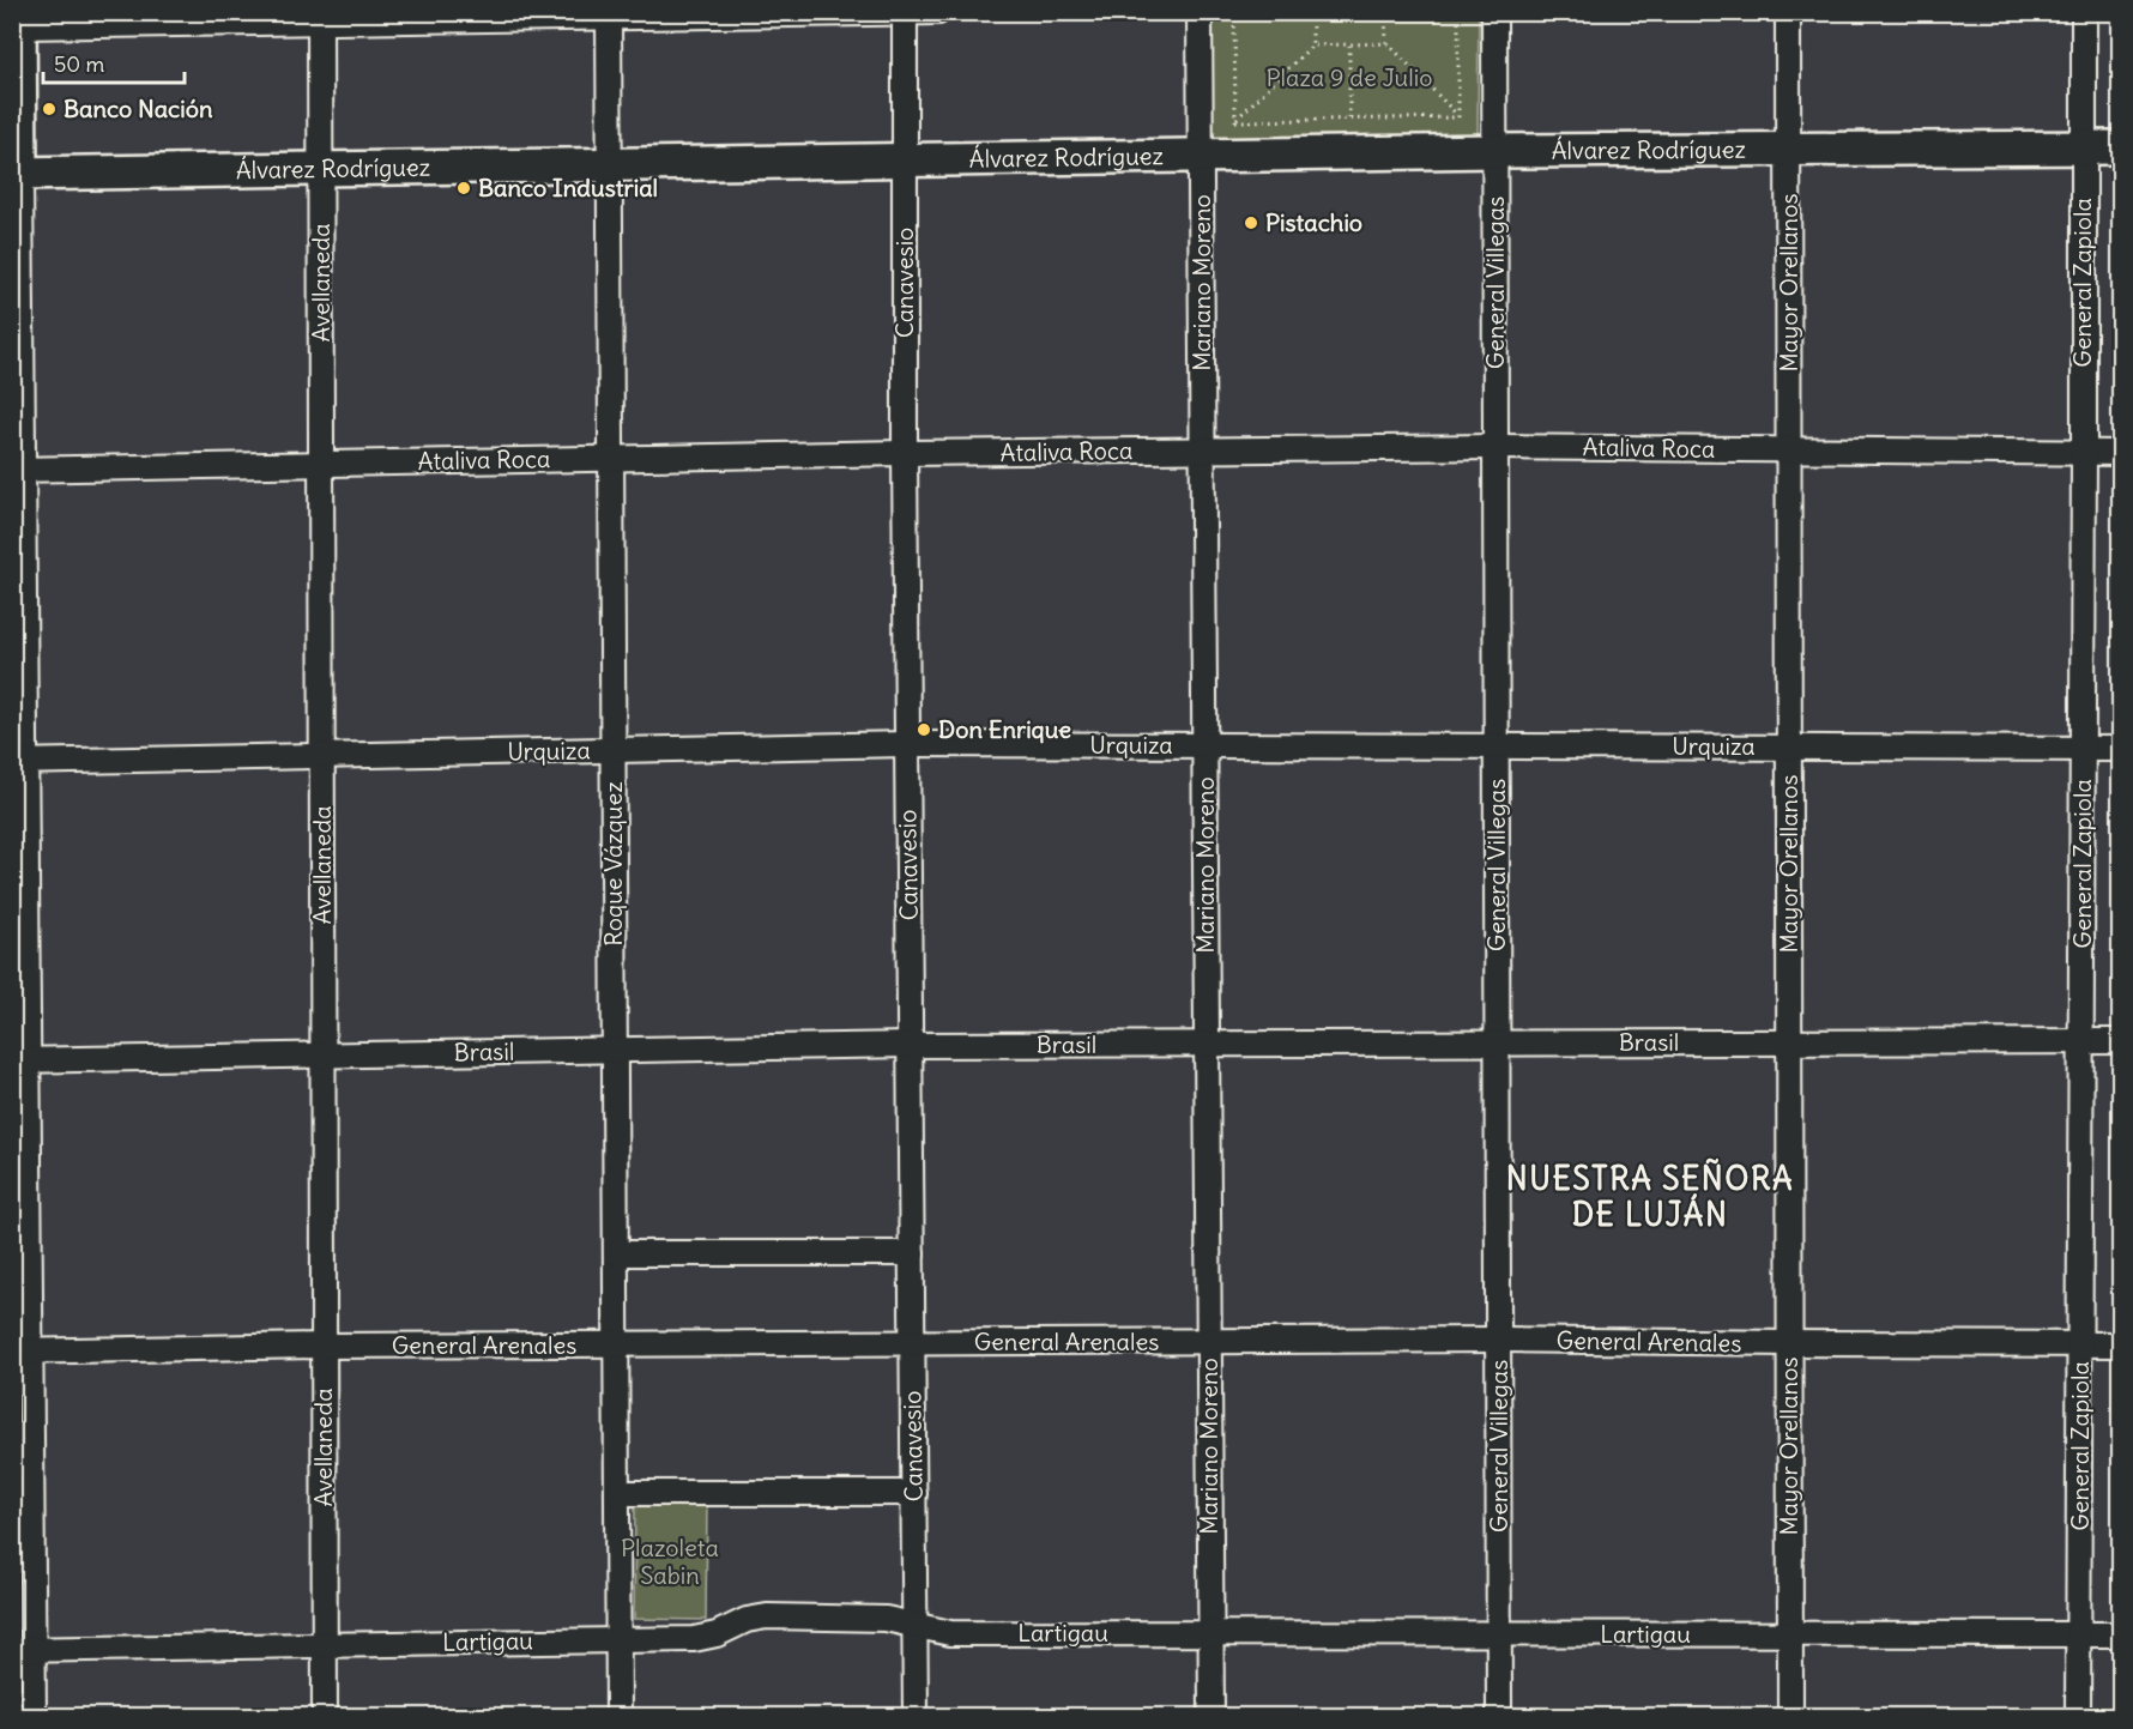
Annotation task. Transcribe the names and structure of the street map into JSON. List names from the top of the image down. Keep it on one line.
{"streets":{"main road":["Álvarez Rodríguez"],"street":["Avellaneda","Canavesio","Mariano Moreno","General Villegas","Mayor Orellanos","General Zapiola","Ataliva Roca","Urquiza","Roque Vázquez","Brasil","General Arenales","Lartigau"]},"crossings":[["Álvarez Rodríguez","Avellaneda"],["Álvarez Rodríguez","Canavesio"],["Álvarez Rodríguez","Mariano Moreno"],["Álvarez Rodríguez","General Villegas"],["Álvarez Rodríguez","Mayor Orellanos"],["Álvarez Rodríguez","General Zapiola"],["Álvarez Rodríguez","Roque Vázquez"],["Avellaneda","Ataliva Roca"],["Avellaneda","Urquiza"],["Avellaneda","Brasil"],["Avellaneda","General Arenales"],["Avellaneda","Lartigau"],["Canavesio","Ataliva Roca"],["Canavesio","Urquiza"],["Canavesio","Brasil"],["Canavesio","General Arenales"],["Canavesio","Lartigau"],["Mariano Moreno","Ataliva Roca"],["Mariano Moreno","Urquiza"],["Mariano Moreno","Brasil"],["Mariano Moreno","General Arenales"],["Mariano Moreno","Lartigau"],["General Villegas","Ataliva Roca"],["General Villegas","Urquiza"],["General Villegas","Brasil"],["General Villegas","General Arenales"],["General Villegas","Lartigau"],["Mayor Orellanos","Ataliva Roca"],["Mayor Orellanos","Urquiza"],["Mayor Orellanos","Brasil"],["Mayor Orellanos","General Arenales"],["Mayor Orellanos","Lartigau"],["General Zapiola","Ataliva Roca"],["General Zapiola","Urquiza"],["General Zapiola","Brasil"],["General Zapiola","General Arenales"],["General Zapiola","Lartigau"],["Ataliva Roca","Roque Vázquez"],["Urquiza","Roque Vázquez"],["Roque Vázquez","Brasil"],["Roque Vázquez","General Arenales"],["Roque Vázquez","Lartigau"]],"districts":["NUESTRA SEÑORA DE LUJÁN"],"parks":["Plaza 9 de Julio","Plazoleta Sabin"],"places":["Banco Nación","Banco Industrial","Pistachio","Don Enrique"],"scale_bar":"50 m"}
